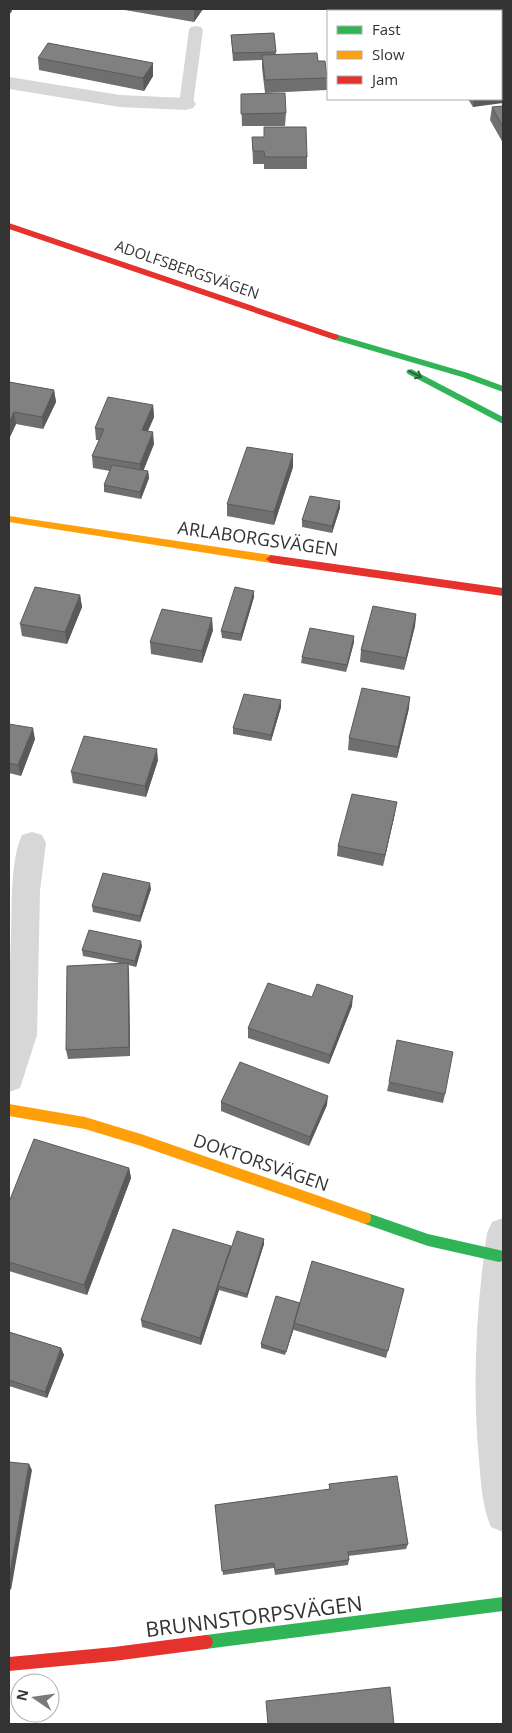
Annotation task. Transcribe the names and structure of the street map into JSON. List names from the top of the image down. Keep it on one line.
{"streets":{"street":["ADOLFSBERGSVÄGEN","ARLABORGSVÄGEN","DOKTORSVÄGEN","BRUNNSTORPSVÄGEN"]},"legend":["Fast","Slow","Jam"],"north":"left"}
